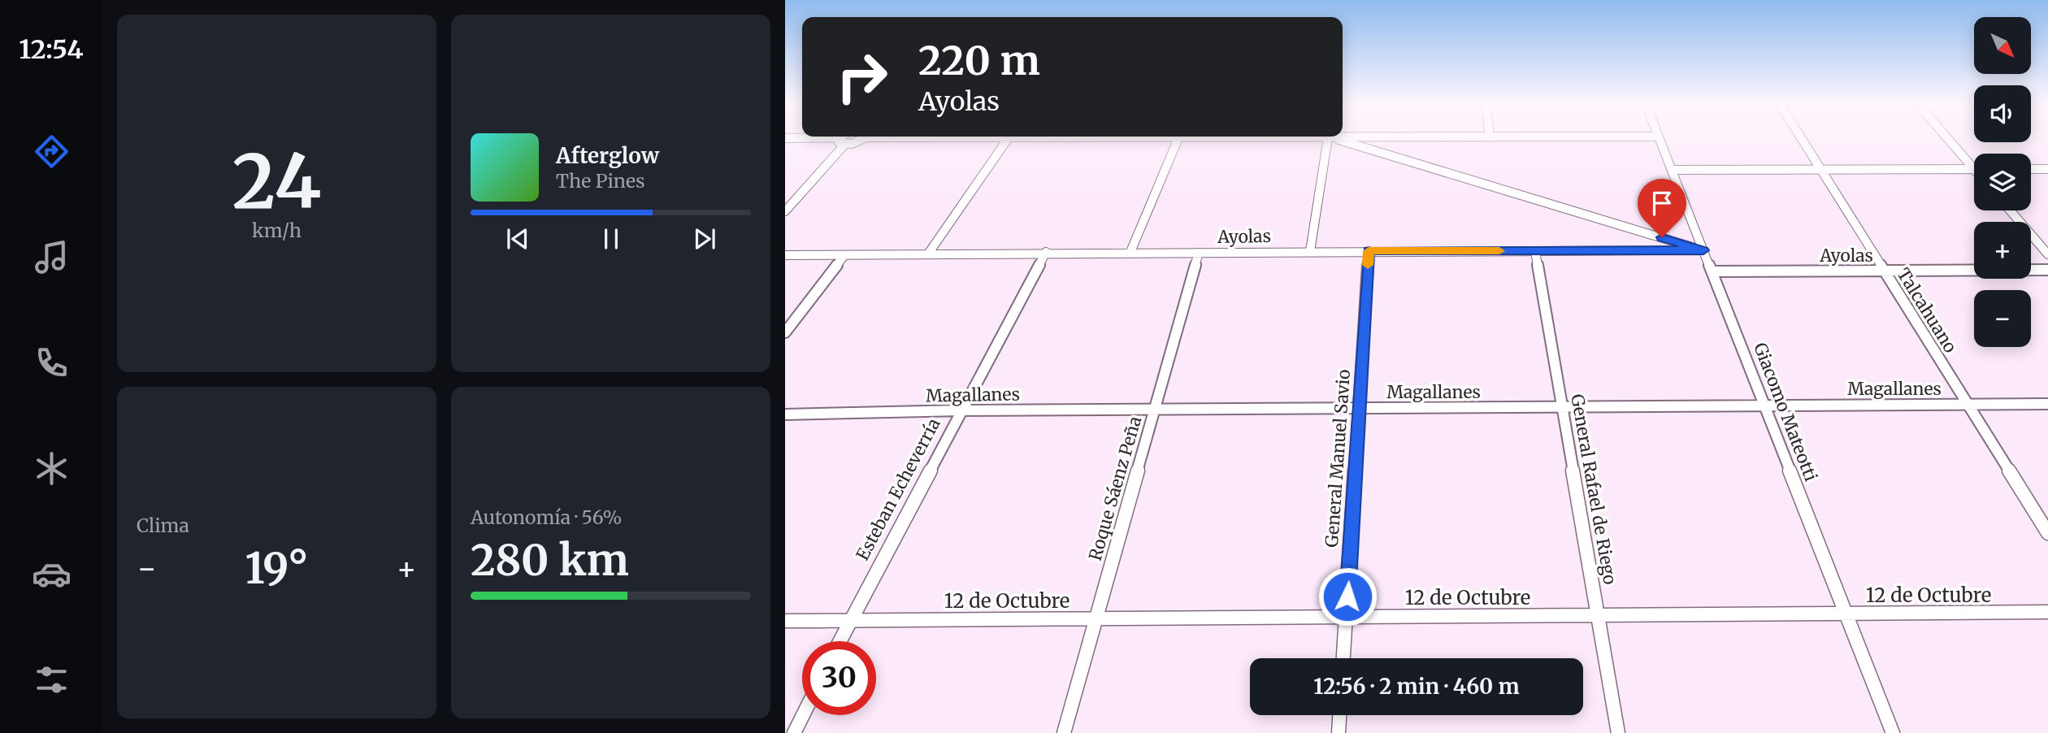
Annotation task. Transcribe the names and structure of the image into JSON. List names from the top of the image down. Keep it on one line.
{"streets":{"street":["Ayolas","Talcahuano","Magallanes","Giacomo Mateotti","General Manuel Savio","Roque Sáenz Peña","Esteban Echeverría","General Rafael de Riego","12 de Octubre"]},"crossings":[["Ayolas","Talcahuano"],["Ayolas","Giacomo Mateotti"],["Ayolas","General Manuel Savio"],["Ayolas","Roque Sáenz Peña"],["Ayolas","Esteban Echeverría"],["Ayolas","General Rafael de Riego"],["Talcahuano","Magallanes"],["Magallanes","Giacomo Mateotti"],["Magallanes","General Manuel Savio"],["Magallanes","Roque Sáenz Peña"],["Magallanes","Esteban Echeverría"],["Magallanes","General Rafael de Riego"],["Giacomo Mateotti","12 de Octubre"],["General Manuel Savio","12 de Octubre"],["Roque Sáenz Peña","12 de Octubre"],["Esteban Echeverría","12 de Octubre"],["General Rafael de Riego","12 de Octubre"]],"north":"bottom right","page":{"tabs":"12:54","tile":[["24","km/h"],"Clima",["Autonomía · 56%","280 km"]],"map_buttons":["+","−"],"turn":["220 m","Ayolas"],"song":["Afterglow","The Pines"],"heat":["−","19°","+"],"limit":"30","trip":"12:56 · 2 min · 460 m"}}
